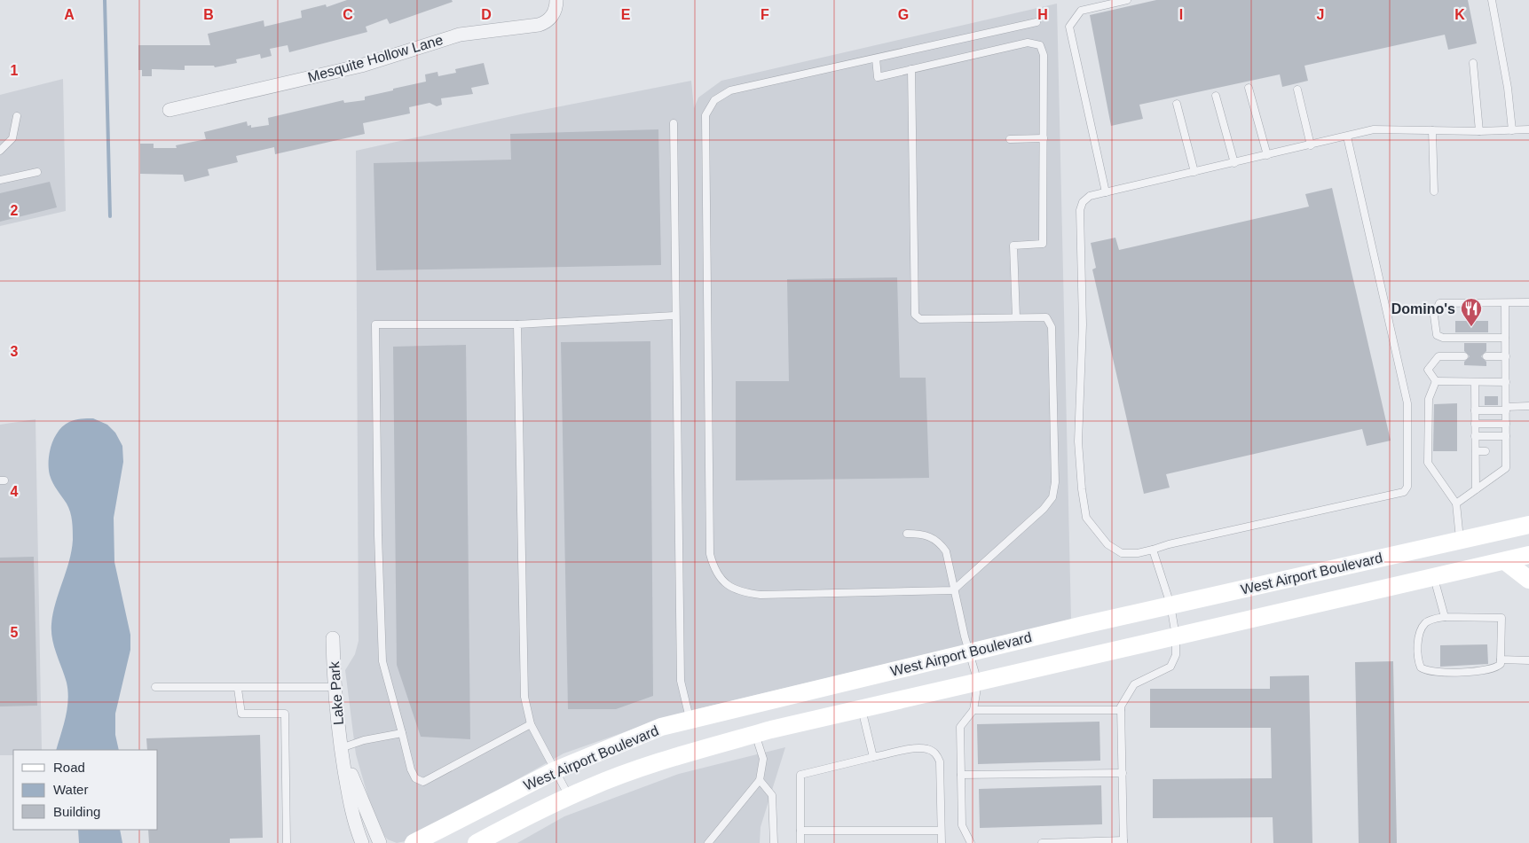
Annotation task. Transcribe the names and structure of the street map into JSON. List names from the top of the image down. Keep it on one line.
{"streets":{"main road":["West Airport Boulevard"],"street":["Mesquite Hollow Lane","Lake Park"]},"places":{"restaurant":["Domino's"]},"legend":["Road","Water","Building"],"grid":{"columns":["A","B","C","D","E","F","G","H","I","J","K"],"rows":["1","2","3","4","5"]}}
